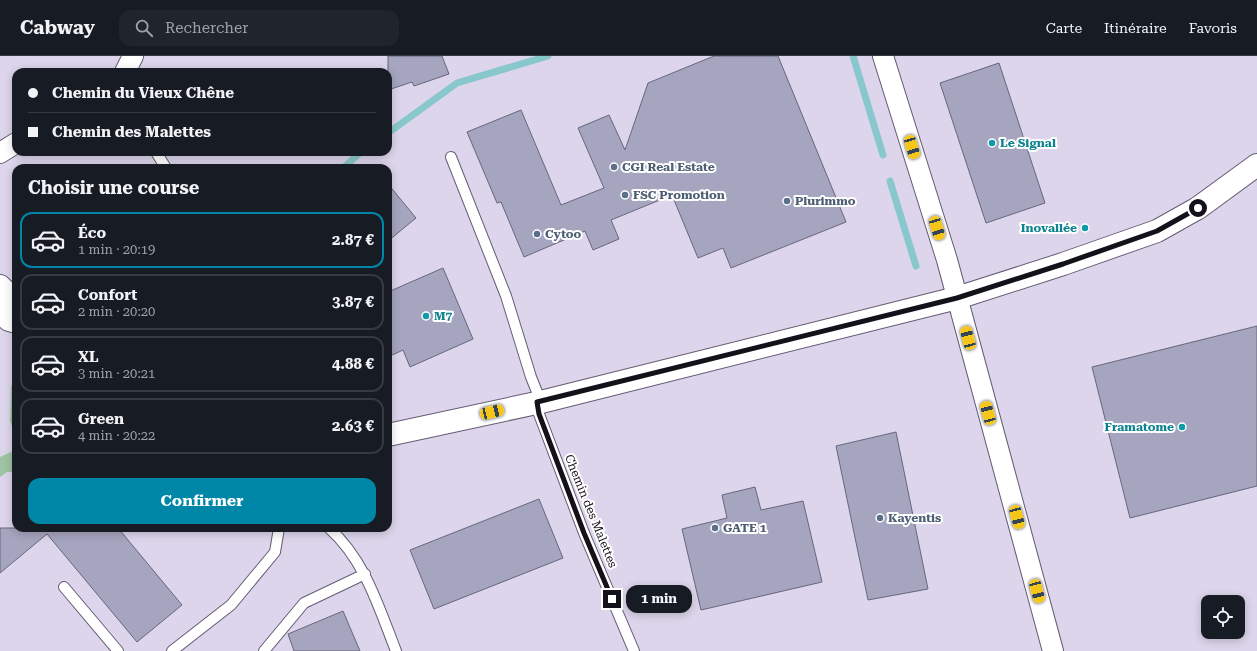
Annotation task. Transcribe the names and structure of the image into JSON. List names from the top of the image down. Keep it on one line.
{"streets":{"lane":["Chemin des Malettes"]},"places":["Le Signal","CGI Real Estate","FSC Promotion","Plurimmo","Inovallée","Cytoo","M7","Framatome","Kayentis","GATE 1"],"page":{"header":"Cabway","search":"Rechercher","nav":["Carte","Itinéraire","Favoris"],"banner":["Chemin du Vieux Chêne","Chemin des Malettes"],"heading":"Choisir une course","list":[{"name":"Éco","note":"1 min · 20:19","value":"2.87 €"},{"name":"Confort","note":"2 min · 20:20","value":"3.87 €"},{"name":"XL","note":"3 min · 20:21","value":"4.88 €"},{"name":"Green","note":"4 min · 20:22","value":"2.63 €"}],"buttons":"Confirmer","bubble":"1 min"}}
